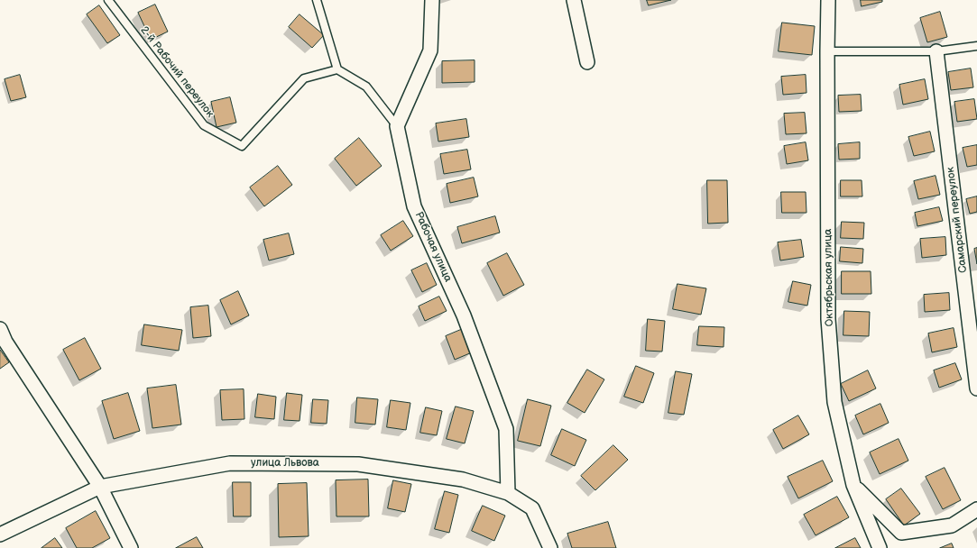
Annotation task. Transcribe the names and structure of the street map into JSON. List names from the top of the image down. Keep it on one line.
{"streets":{"street":["Самарский переулок","Рабочая улица","Октябрьская улица","улица Львова"],"lane":["2-й Рабочий переулок"]},"crossings":[["Рабочая улица","улица Львова"]]}
